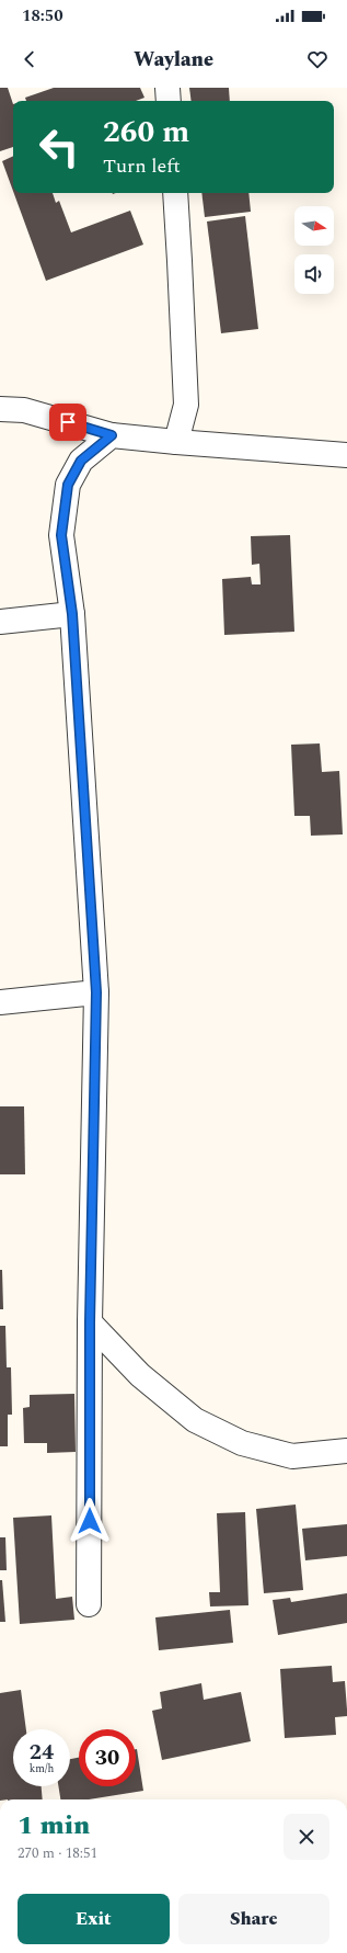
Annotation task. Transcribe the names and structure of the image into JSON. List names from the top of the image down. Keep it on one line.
{"north":"right","page":{"status":"18:50","header":"Waylane","turn":["260 m","Turn left"],"speed":"24 km/h","limit":"30","heading":["1 min","270 m · 18:51"],"buttons":["Exit","Share"]}}
